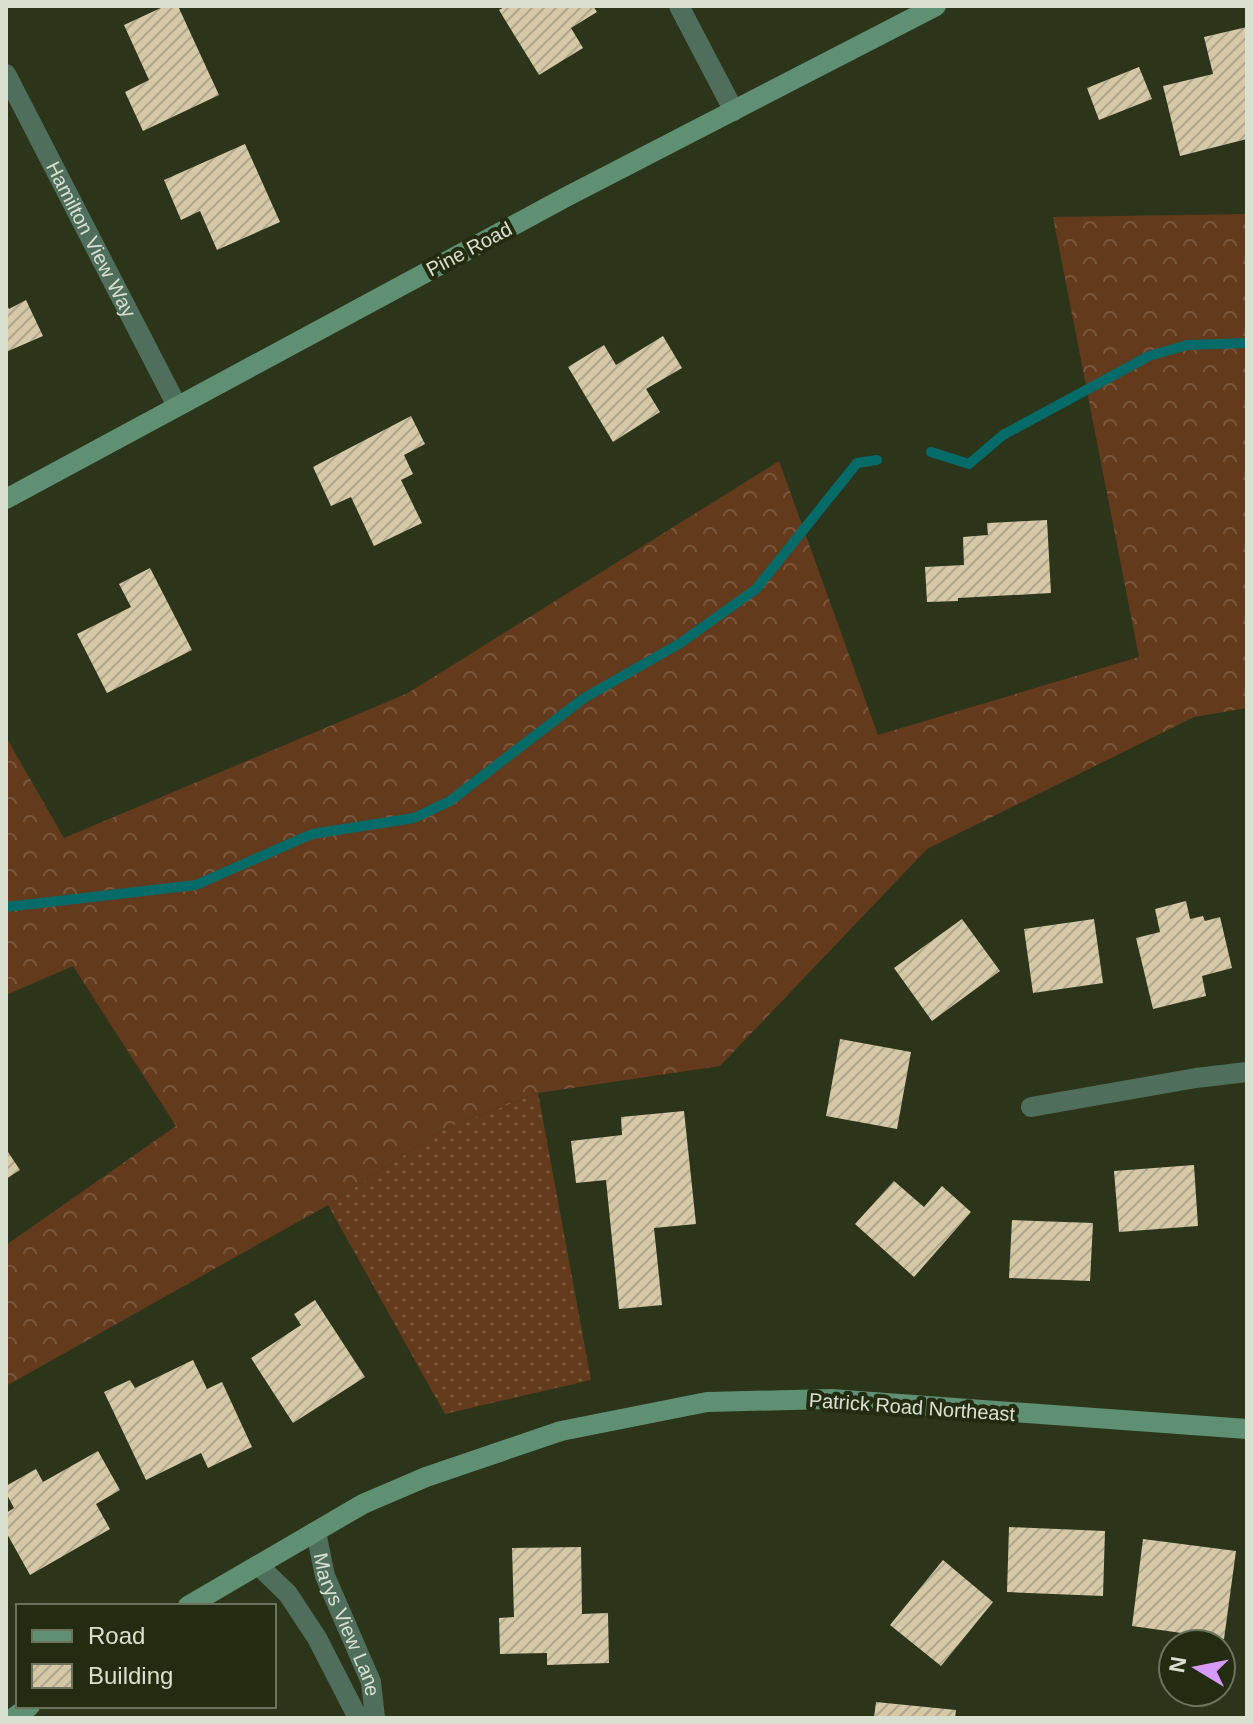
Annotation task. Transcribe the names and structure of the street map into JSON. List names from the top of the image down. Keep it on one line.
{"streets":{"street":["Hamilton View Way","Pine Road","Patrick Road Northeast","Marys View Lane"]},"crossings":[["Hamilton View Way","Pine Road"],["Patrick Road Northeast","Marys View Lane"]],"legend":["Road","Building"],"north":"left"}
